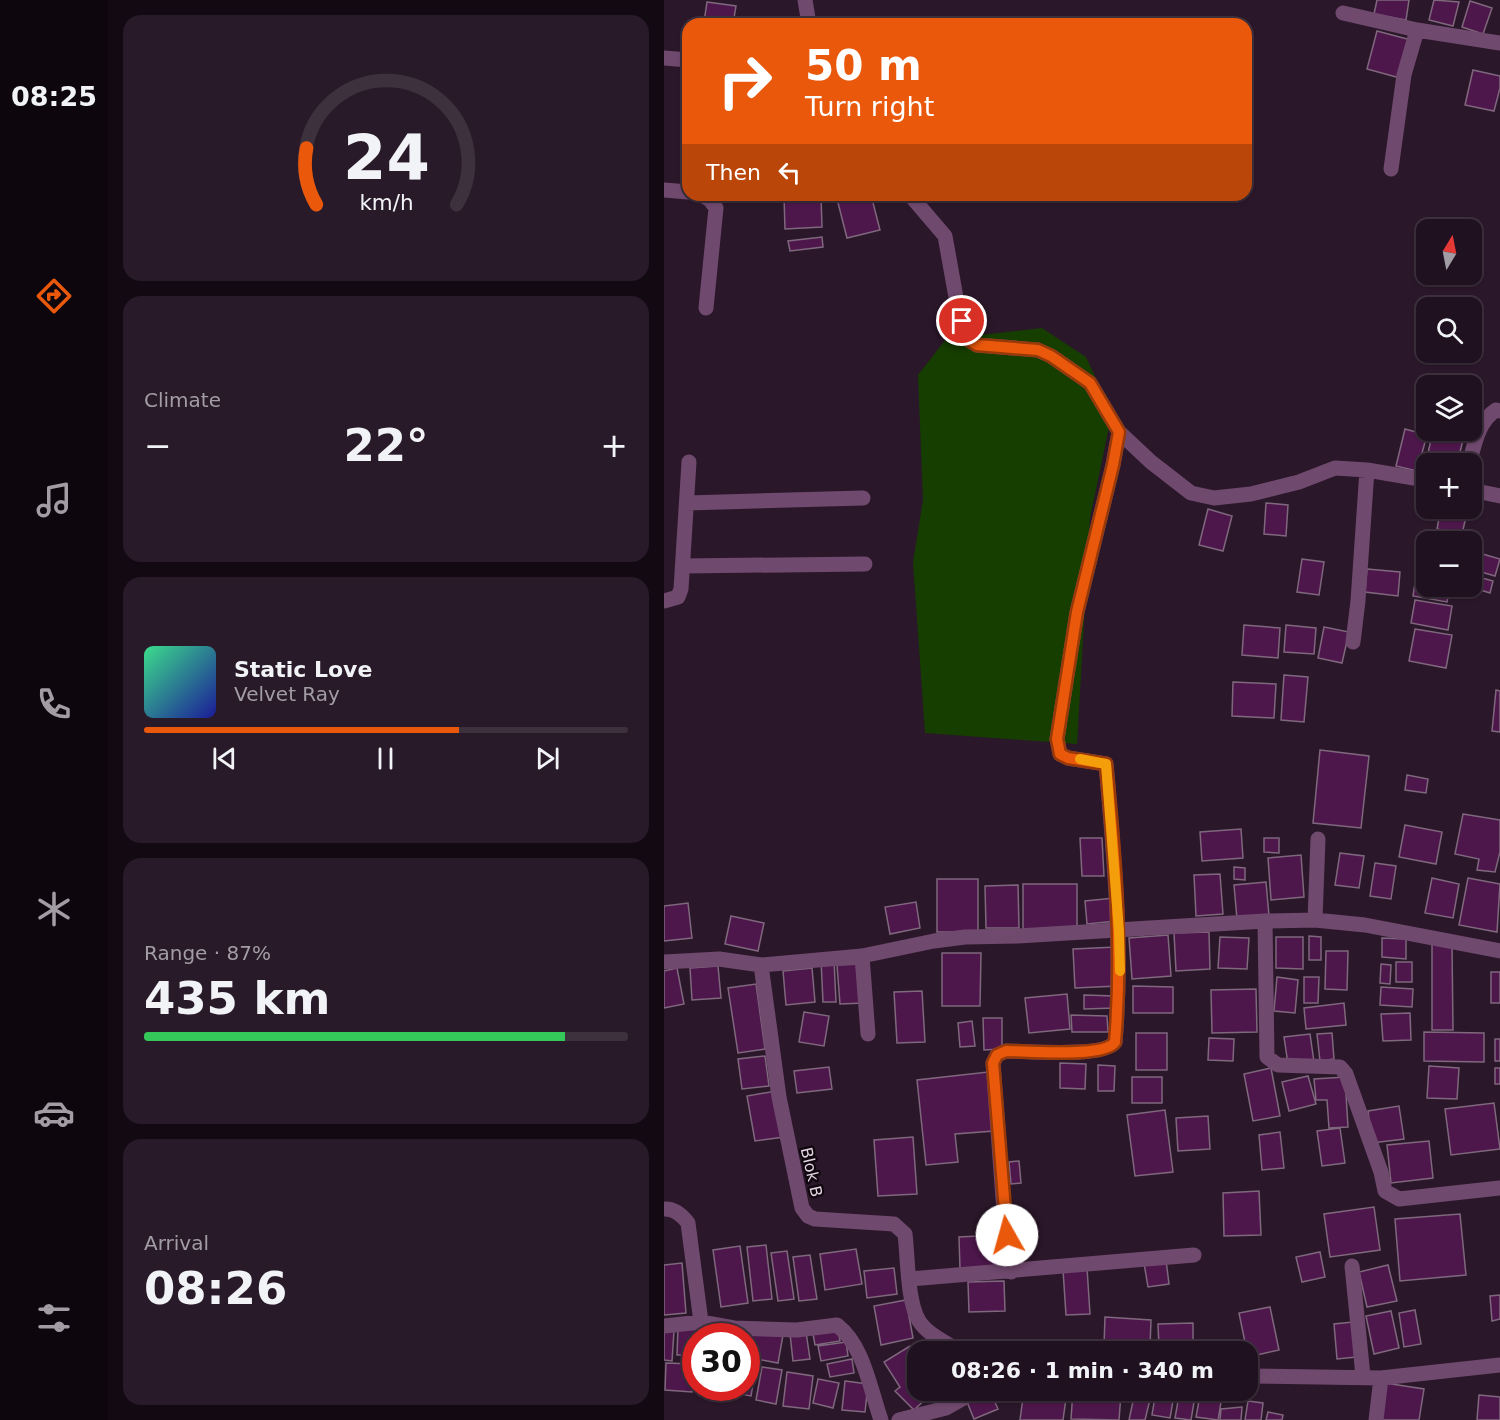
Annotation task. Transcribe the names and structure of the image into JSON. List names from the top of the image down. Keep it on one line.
{"streets":{"street":["Blok B"]},"north":"top","page":{"tabs":"08:25","turn":["50 m","Turn right"],"then":"Then","map_buttons":["+","−"],"tile":["Climate",["Range · 87%","435 km"],["Arrival","08:26"]],"heat":["−","22°","+"],"song":["Static Love","Velvet Ray"],"limit":"30","trip":"08:26 · 1 min · 340 m","gauge":["24","km/h"]}}
